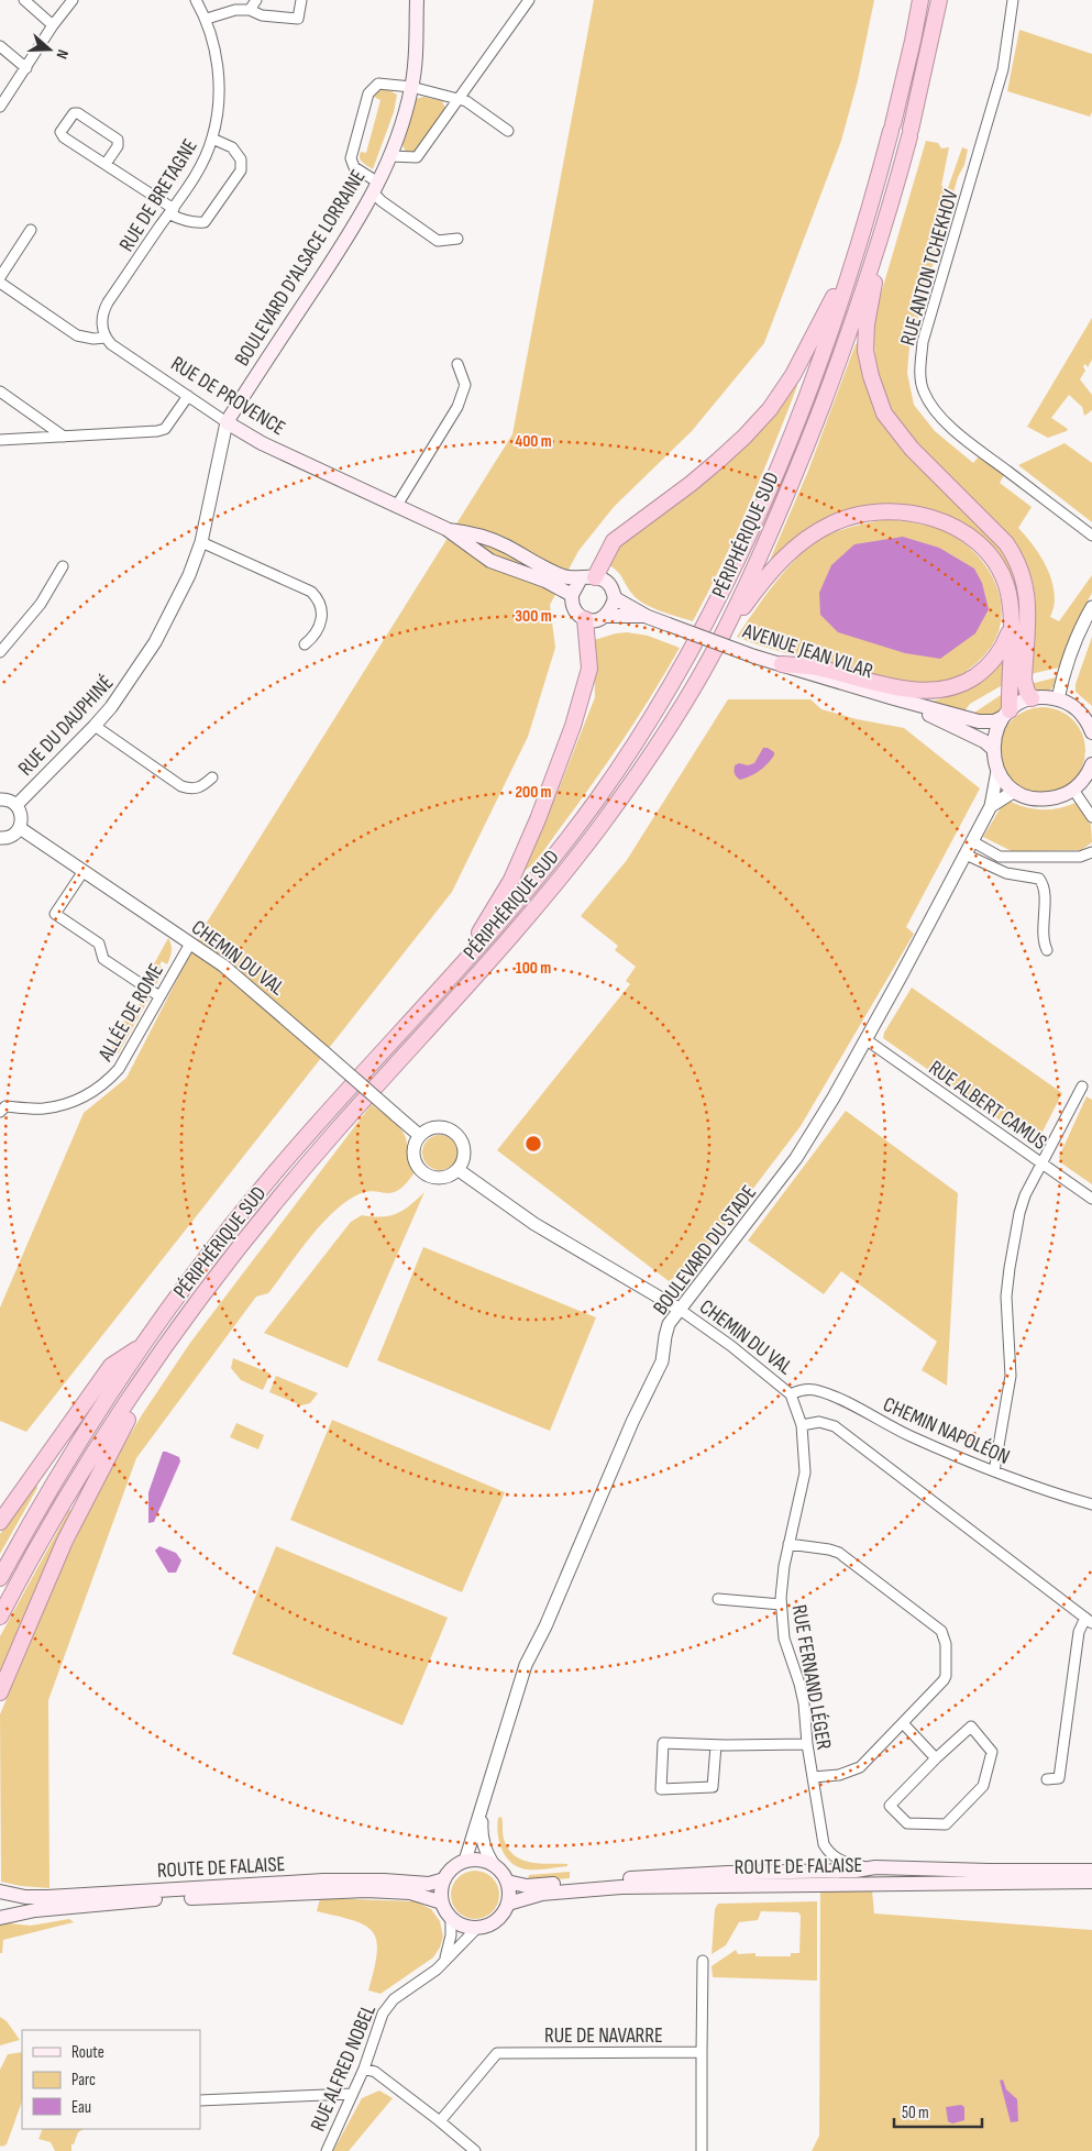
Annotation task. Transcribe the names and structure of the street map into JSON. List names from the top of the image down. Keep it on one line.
{"streets":{"highway":["PÉRIPHÉRIQUE SUD"],"main road":["BOULEVARD D'ALSACE LORRAINE","RUE DE PROVENCE","AVENUE JEAN VILAR","ROUTE DE FALAISE"],"street":["RUE DE BRETAGNE","RUE ANTON TCHEKHOV","RUE DU DAUPHINÉ","CHEMIN DU VAL","ALLÉE DE ROME","RUE ALBERT CAMUS","BOULEVARD DU STADE","CHEMIN NAPOLÉON","RUE FERNAND LÉGER","RUE DE NAVARRE","RUE ALFRED NOBEL"]},"crossings":[["RUE DE BRETAGNE","RUE DE PROVENCE"],["BOULEVARD D'ALSACE LORRAINE","RUE DE PROVENCE"],["BOULEVARD D'ALSACE LORRAINE","RUE DU DAUPHINÉ"],["RUE DE PROVENCE","RUE DU DAUPHINÉ"],["CHEMIN DU VAL","ALLÉE DE ROME"],["CHEMIN DU VAL","BOULEVARD DU STADE"],["CHEMIN DU VAL","CHEMIN NAPOLÉON"],["CHEMIN DU VAL","RUE FERNAND LÉGER"],["RUE ALBERT CAMUS","BOULEVARD DU STADE"],["BOULEVARD DU STADE","ROUTE DE FALAISE"],["BOULEVARD DU STADE","RUE ALFRED NOBEL"],["RUE FERNAND LÉGER","ROUTE DE FALAISE"],["ROUTE DE FALAISE","RUE ALFRED NOBEL"]],"legend":["Route","Parc","Eau"],"scale_bar":"50 m","north":"right","rings":["400 m","300 m","200 m","100 m"]}
